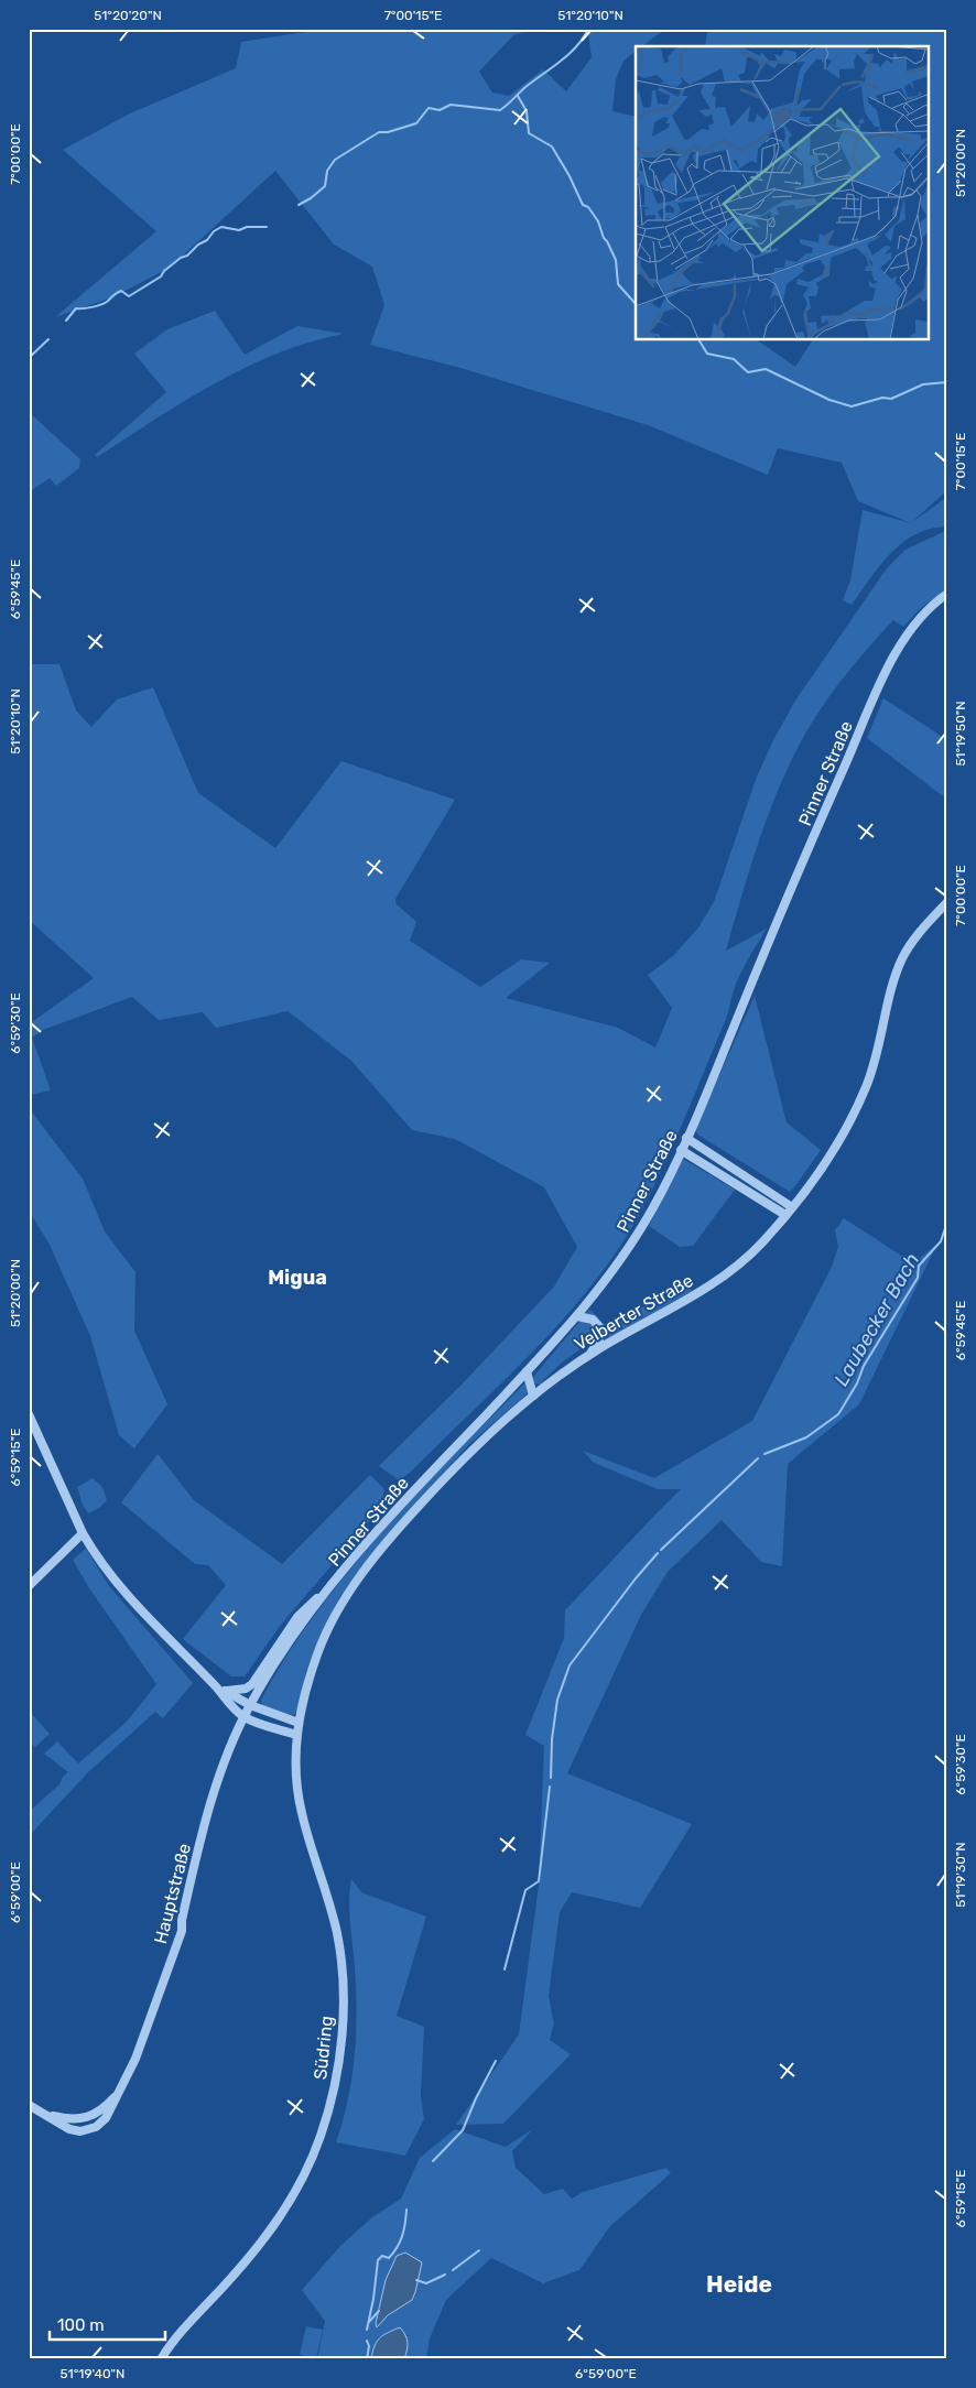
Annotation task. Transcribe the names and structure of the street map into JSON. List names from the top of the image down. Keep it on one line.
{"streets":{"street":["Pinner Straße","Velberter Straße","Hauptstraße","Südring"]},"crossings":[["Pinner Straße","Hauptstraße"],["Velberter Straße","Südring"]],"districts":["Migua","Heide"],"water":["Laubecker Bach"],"scale_bar":"100 m","coordinates":["51°20'20\"N","7°00'15\"E","51°20'10\"N","7°00'00\"E","51°20'00\"N","6°59'45\"E","51°19'50\"N","6°59'30\"E","6°59'15\"E","51°19'30\"N","6°59'00\"E","51°19'40\"N"]}
